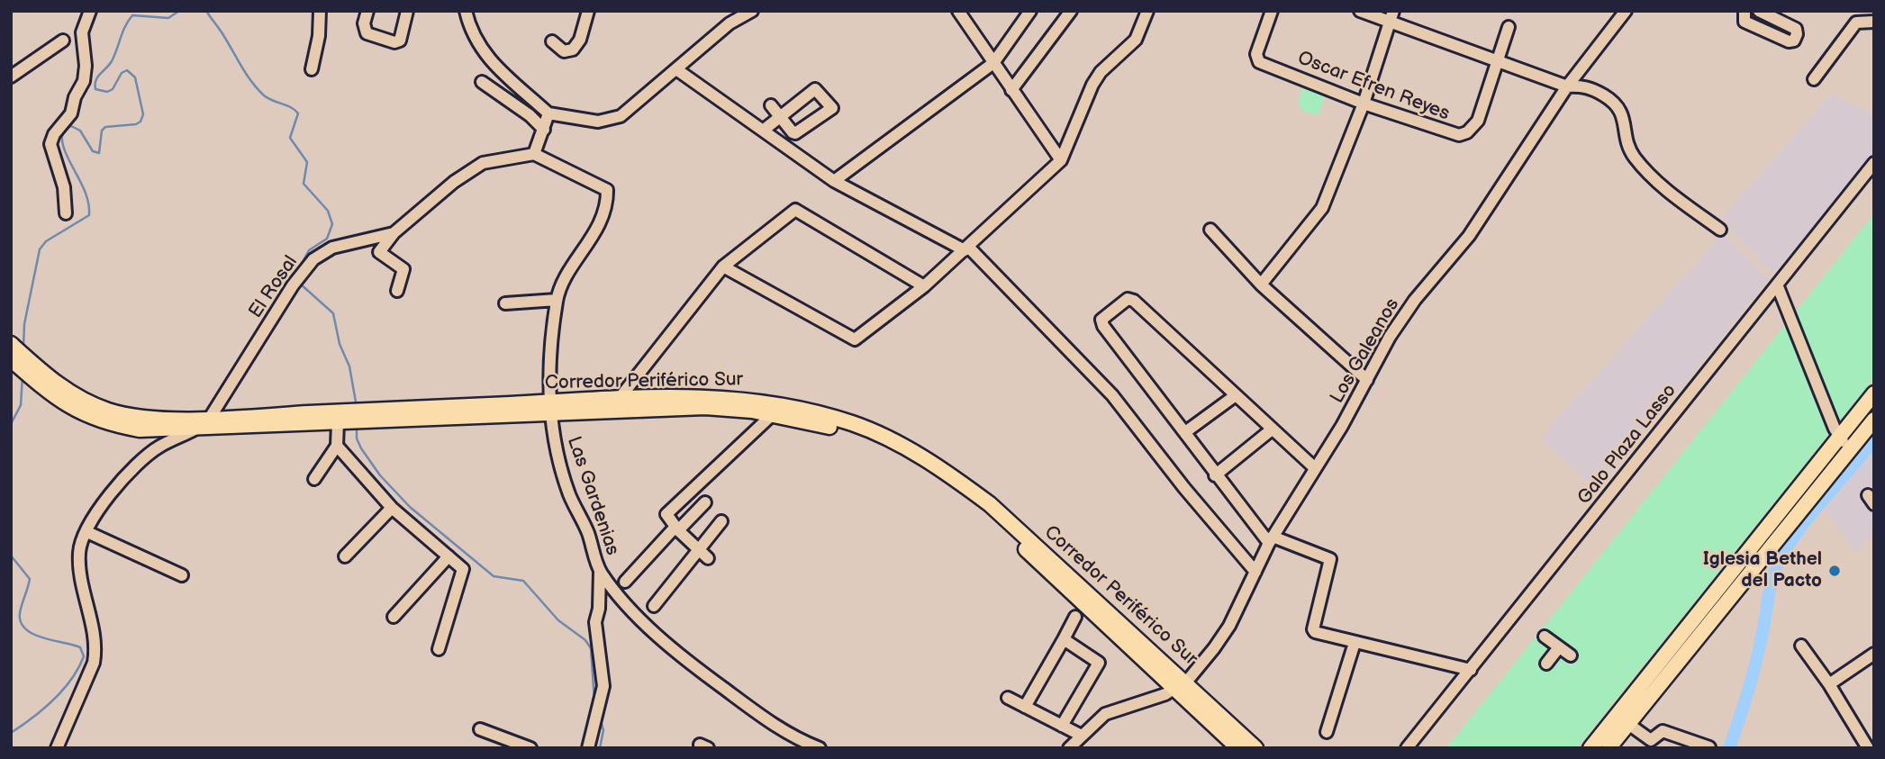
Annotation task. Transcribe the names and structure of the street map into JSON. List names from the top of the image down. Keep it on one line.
{"streets":{"main road":["Corredor Periférico Sur"],"street":["Oscar Efren Reyes","El Rosal","Los Galeanos","Galo Plaza Lasso","Las Gardenias"]},"crossings":[["El Rosal","Corredor Periférico Sur"],["Los Galeanos","Corredor Periférico Sur"],["Corredor Periférico Sur","Las Gardenias"]],"places":["Iglesia Bethel del Pacto"]}
